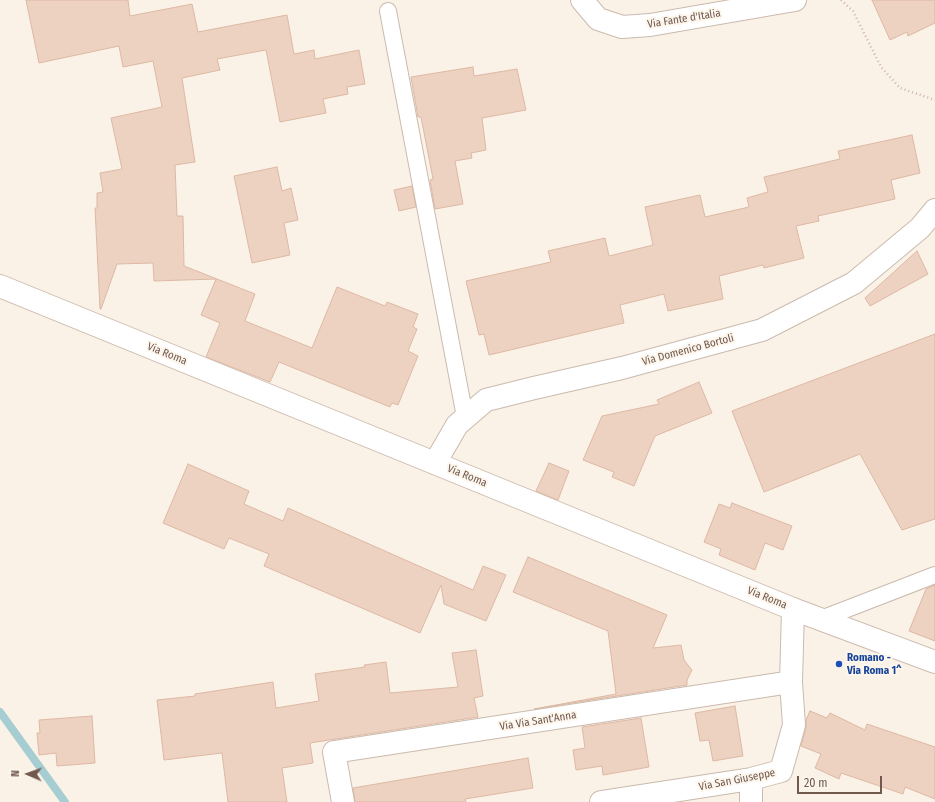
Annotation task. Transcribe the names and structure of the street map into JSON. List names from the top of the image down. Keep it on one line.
{"streets":{"street":["Via Fante d'Italia","Via Domenico Bortoli","Via Roma","Via Via Sant'Anna","Via San Giuseppe"]},"crossings":[["Via Domenico Bortoli","Via Roma"],["Via Roma","Via San Giuseppe"],["Via Via Sant'Anna","Via San Giuseppe"]],"places":["Romano - Via Roma 1^"],"scale_bar":"20 m","north":"left"}
